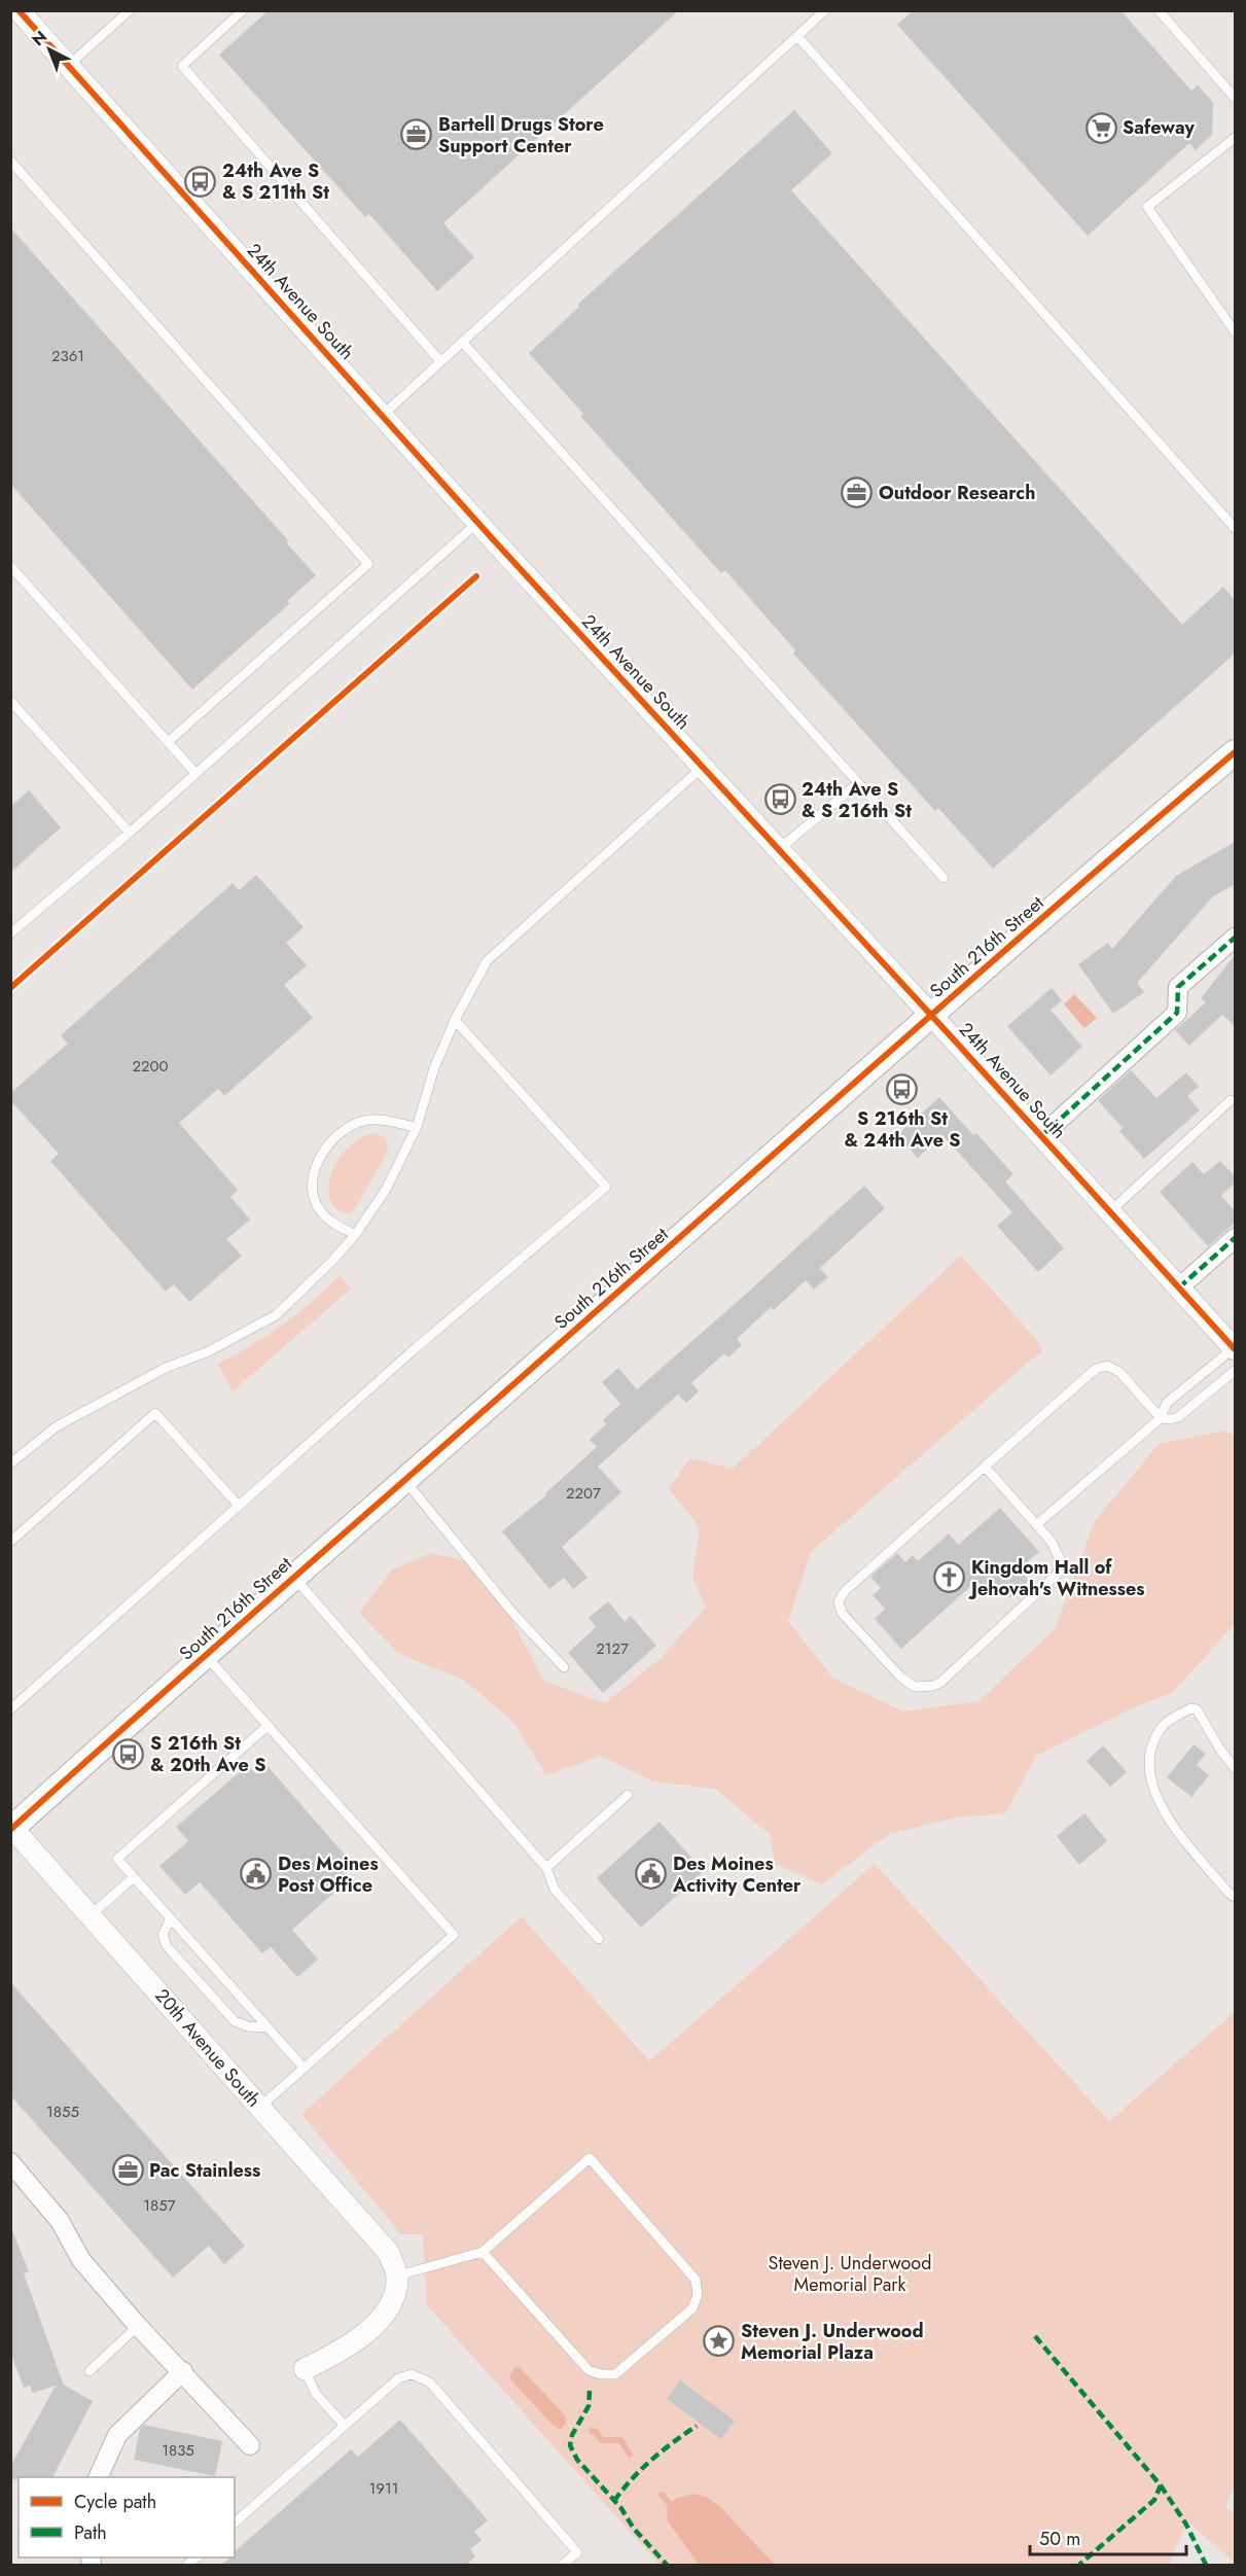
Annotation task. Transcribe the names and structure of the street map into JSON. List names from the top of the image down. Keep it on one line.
{"streets":{"main road":["South 216th Street"],"street":["24th Avenue South","20th Avenue South"]},"crossings":[["24th Avenue South","South 216th Street"],["South 216th Street","20th Avenue South"]],"parks":["Steven J. Underwood Memorial Park"],"places":{"supermarket":["Safeway"],"office":["Bartell Drugs Store Support Center","Outdoor Research","Pac Stainless"],"bus stop":["24th Ave S & S 211th St","24th Ave S & S 216th St","S 216th St & 24th Ave S","S 216th St & 20th Ave S"],"church":["Kingdom Hall of Jehovah's Witnesses"],"public building":["Des Moines Post Office","Des Moines Activity Center"],"place":["Steven J. Underwood Memorial Plaza"]},"house_numbers":["2361","2200","2207","2127","1855","1857","1835","1911"],"legend":["Cycle path","Path"],"scale_bar":"50 m","north":"top left"}
